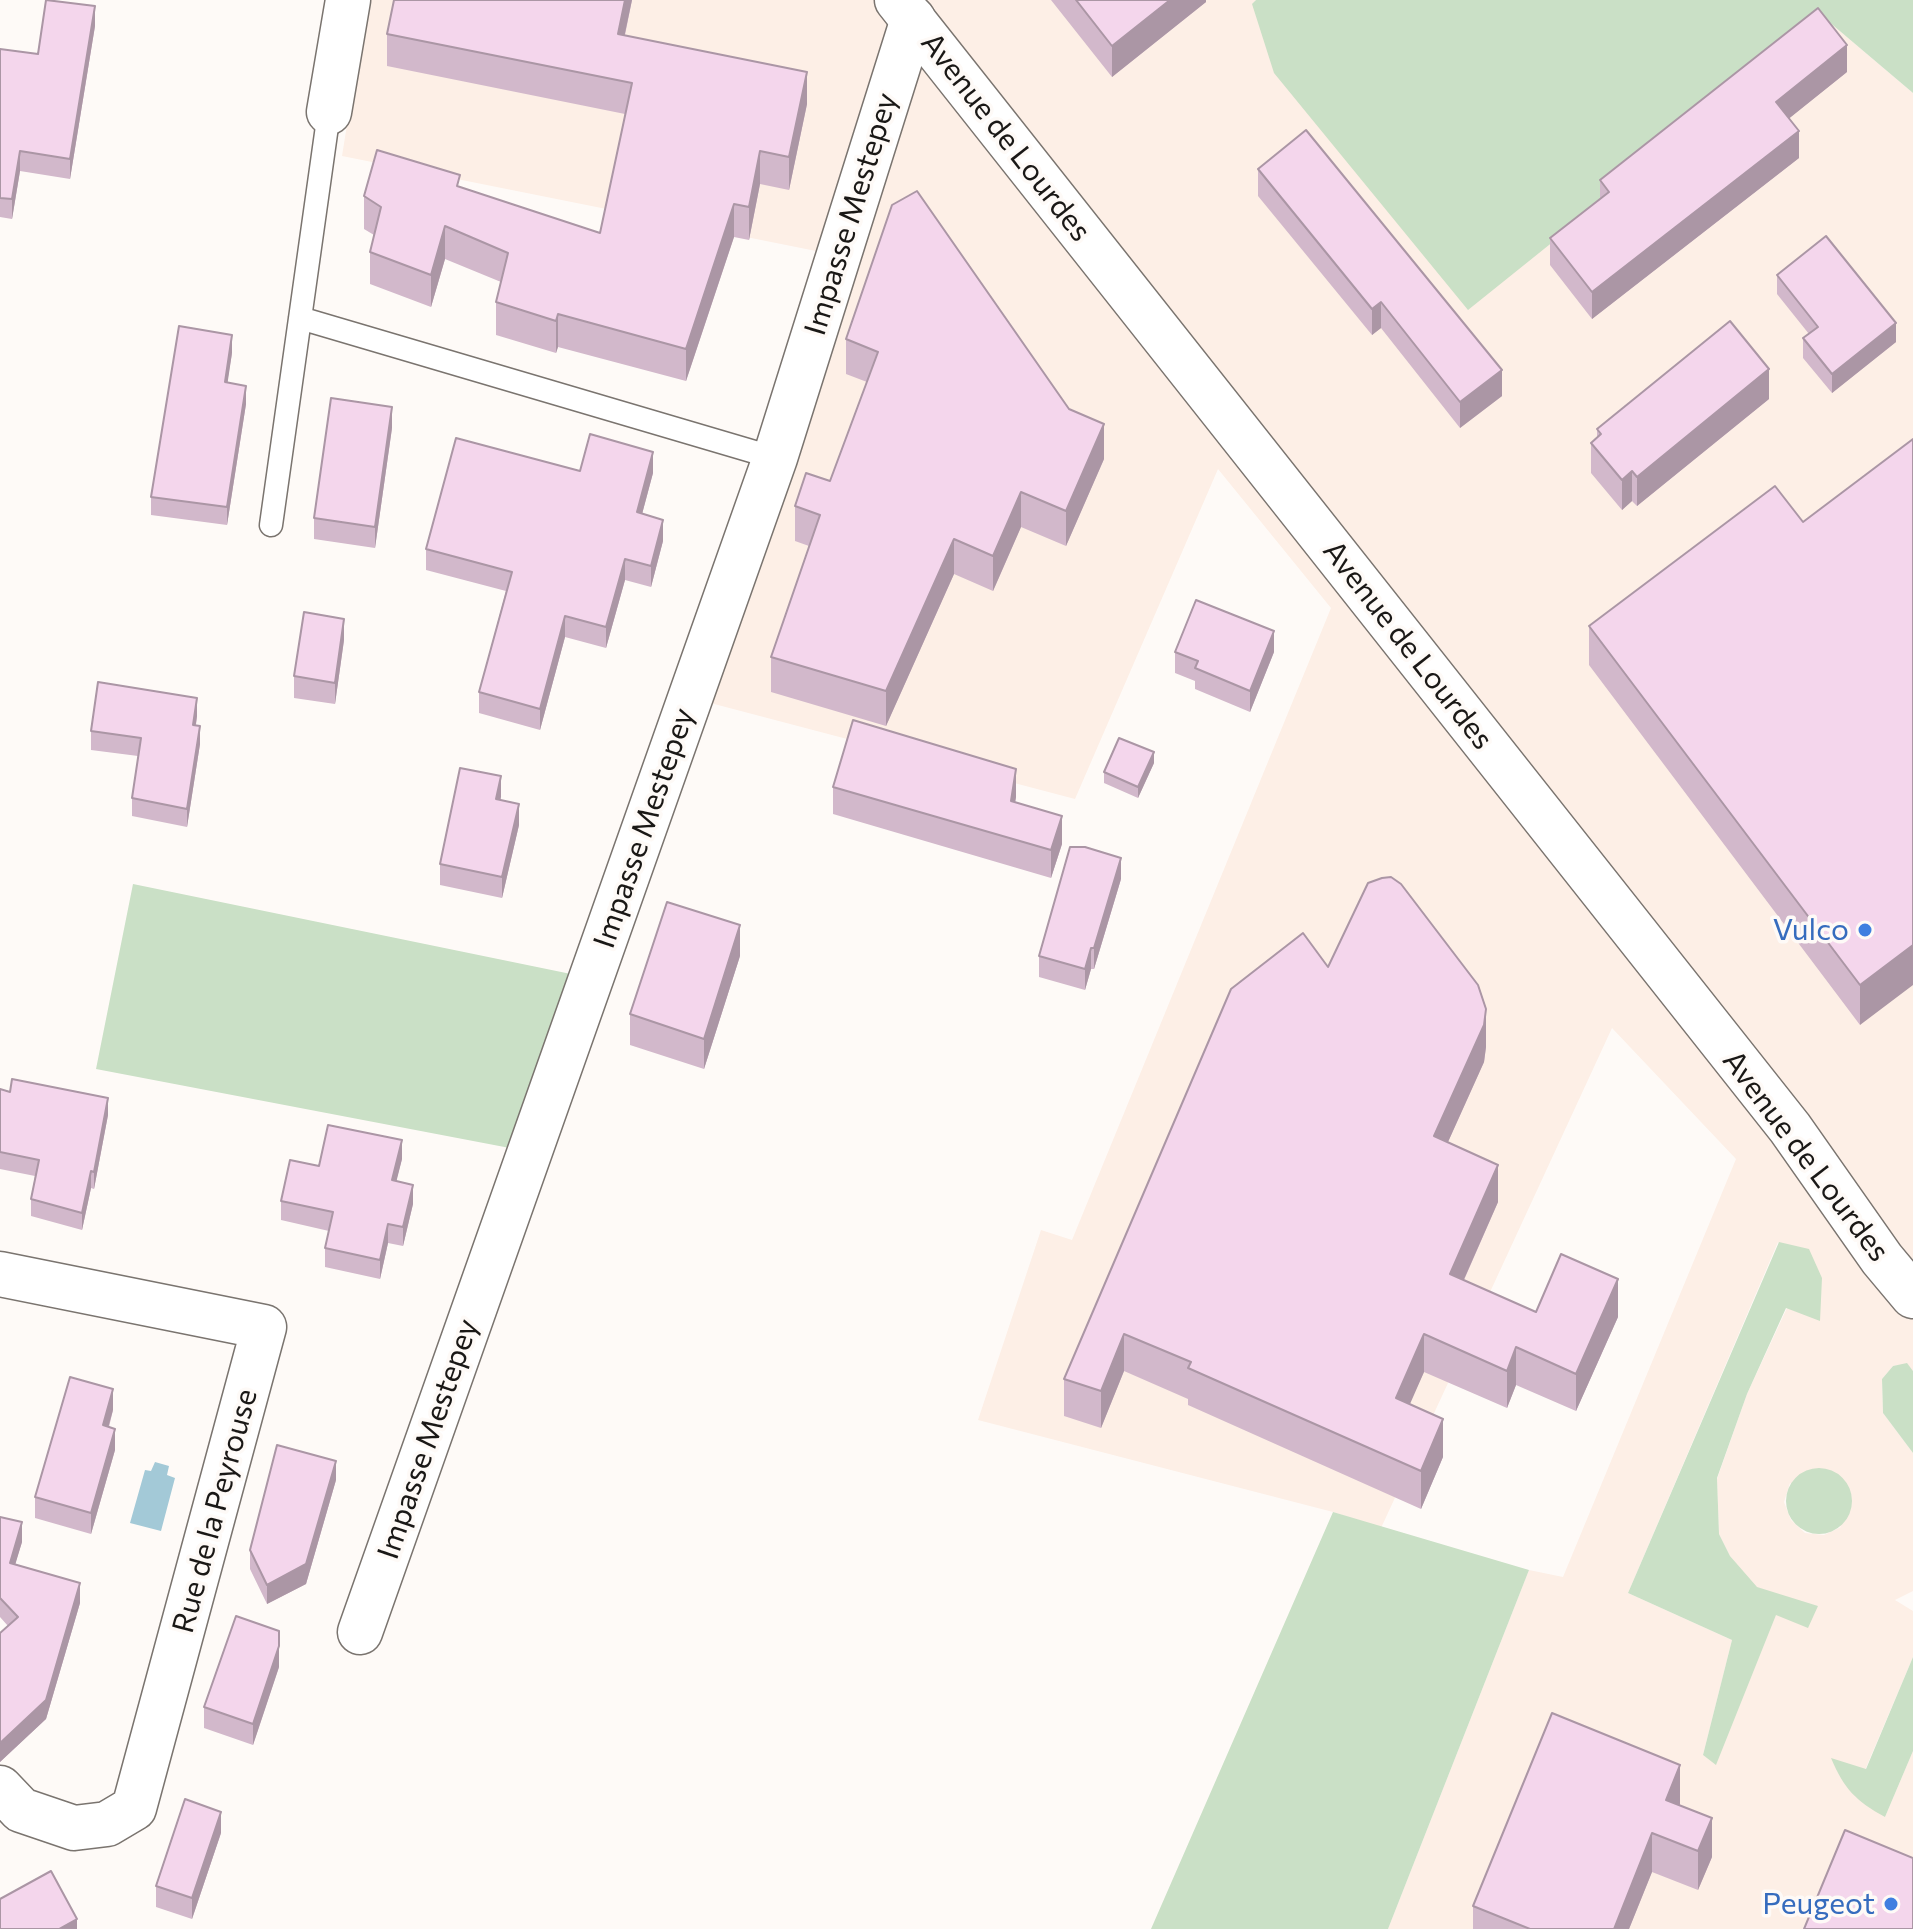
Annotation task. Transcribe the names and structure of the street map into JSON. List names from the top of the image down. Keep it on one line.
{"streets":{"street":["Avenue de Lourdes","Impasse Mestepey","Rue de la Peyrouse"]},"crossings":[["Avenue de Lourdes","Impasse Mestepey"]],"places":["Vulco","Peugeot"]}
